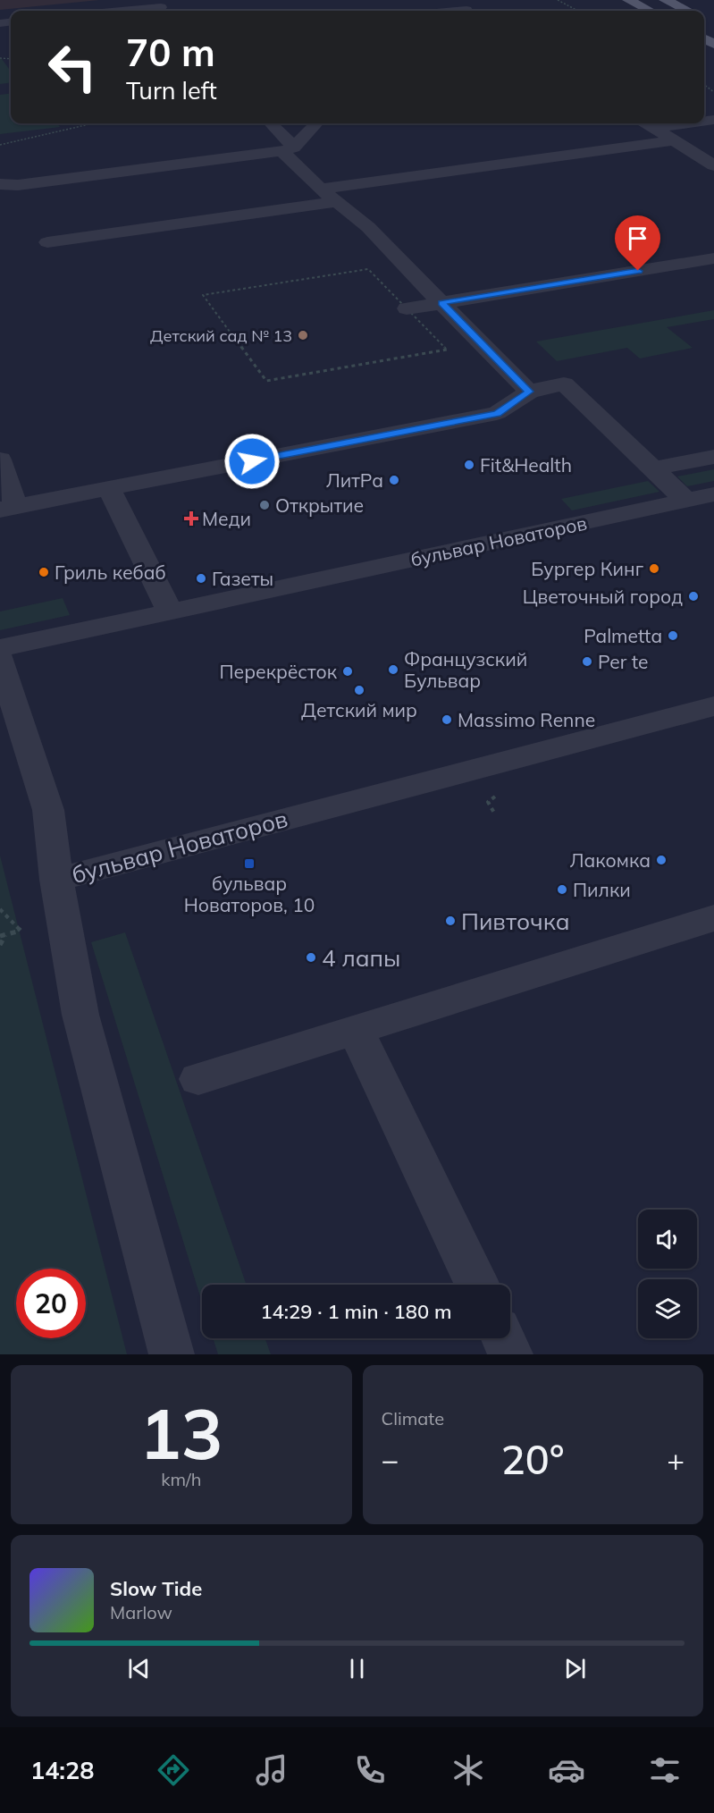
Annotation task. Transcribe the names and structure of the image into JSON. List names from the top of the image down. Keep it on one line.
{"streets":{"street":["бульвар Новаторов"]},"places":{"other":["Детский сад № 13","Fit&Health","ЛитРа","Открытие","Бургер Кинг","Гриль кебаб","Газеты","Цветочный город","Palmetta","Per te","Французский Бульвар","Перекрёсток","Детский мир","Massimo Renne","Лакомка","Пилки","Пивточка","4 лапы"],"health":["Меди"],"transit":["бульвар Новаторов, 10"]},"page":{"turn":["70 m","Turn left"],"limit":"20","trip":"14:29 · 1 min · 180 m","tile":[["13","km/h"],"Climate"],"heat":["−","20°","+"],"song":["Slow Tide","Marlow"],"tabs":"14:28"}}
